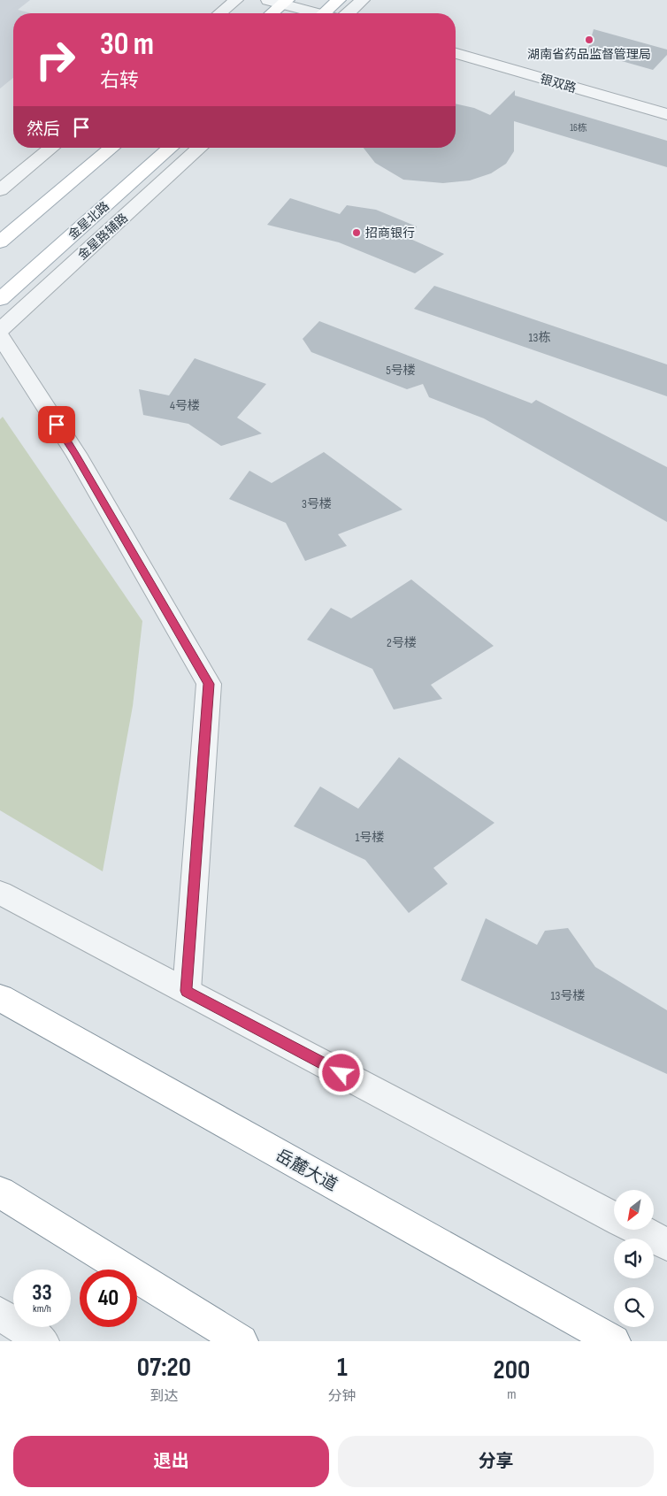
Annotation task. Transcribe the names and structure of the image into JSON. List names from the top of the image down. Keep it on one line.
{"streets":{"main road":["金星北路","岳麓大道"],"street":["银双路","金星路辅路"]},"places":["湖南省药品监督管理局","招商银行"],"house_numbers":["16栋","13栋","5号楼","4号楼","3号楼","2号楼","1号楼","13号楼"],"north":"bottom left","page":{"turn":["30 m","右转"],"then":"然后","speed":"33 km/h","limit":"40","eta":["07:20","到达","1","分钟","200","m"],"buttons":["退出","分享"]}}
